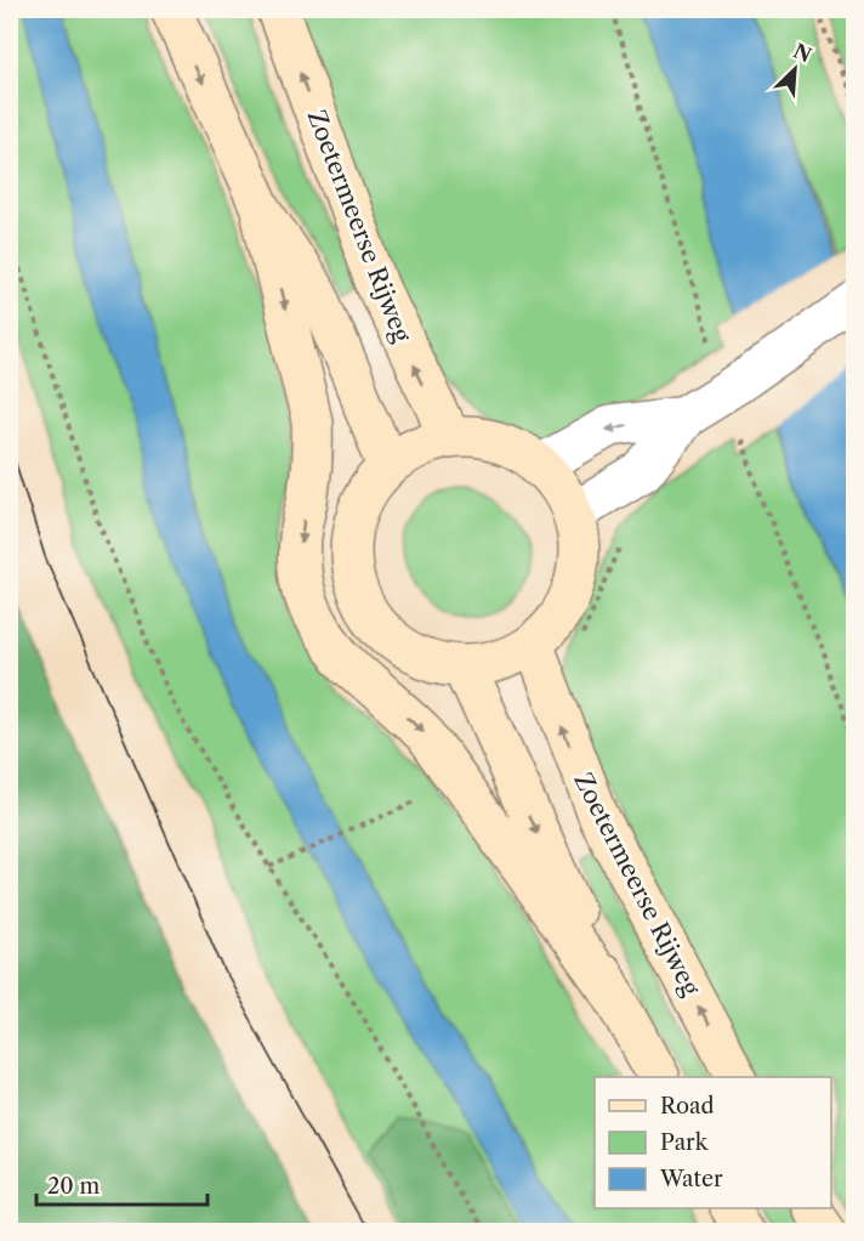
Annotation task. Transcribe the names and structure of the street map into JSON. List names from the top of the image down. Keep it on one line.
{"streets":{"main road":["Zoetermeerse Rijweg"]},"legend":["Road","Park","Water"],"scale_bar":"20 m","north":"top right"}
